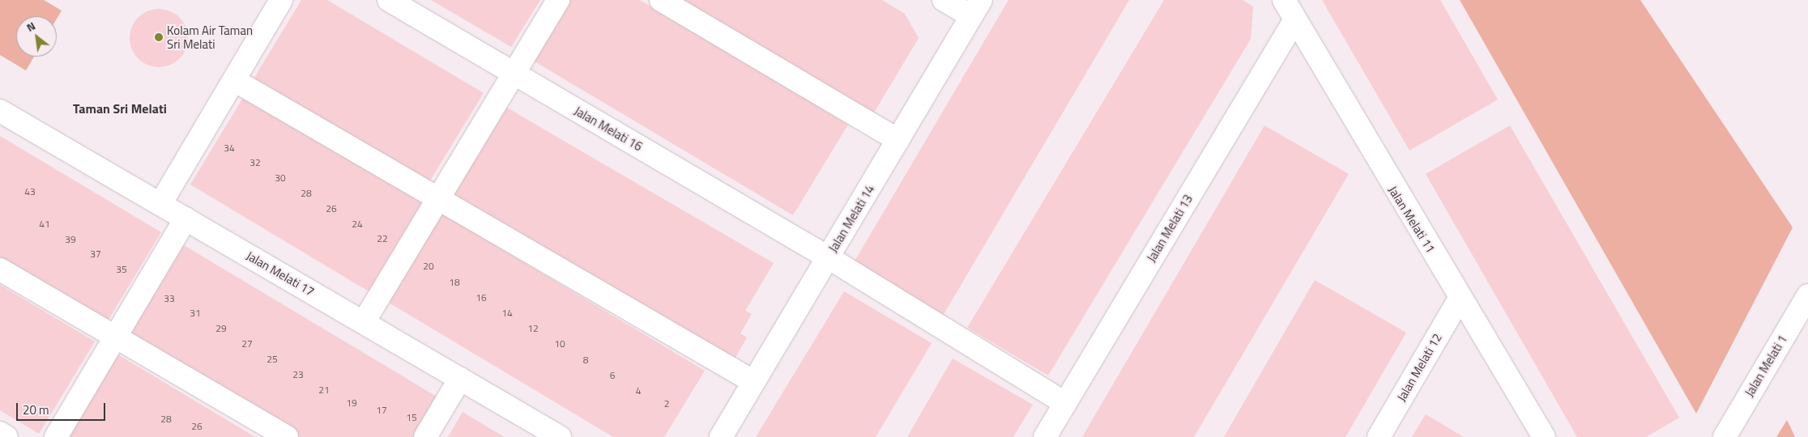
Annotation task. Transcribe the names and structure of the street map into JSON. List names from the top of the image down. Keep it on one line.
{"streets":{"street":["Jalan Melati 16","Jalan Melati 14","Jalan Melati 11","Jalan Melati 13","Jalan Melati 17","Jalan Melati 1","Jalan Melati 12"]},"crossings":[["Jalan Melati 16","Jalan Melati 14"],["Jalan Melati 16","Jalan Melati 13"],["Jalan Melati 11","Jalan Melati 13"],["Jalan Melati 11","Jalan Melati 12"]],"districts":["Taman Sri Melati"],"places":["Kolam Air Taman Sri Melati"],"house_numbers":["34","32","30","43","28","26","41","24","22","39","37","20","35","18","16","33","31","14","29","12","27","10","25","8","23","6","21","4","19","2","17","15","28","26"],"scale_bar":"20 m","north":"top left"}
